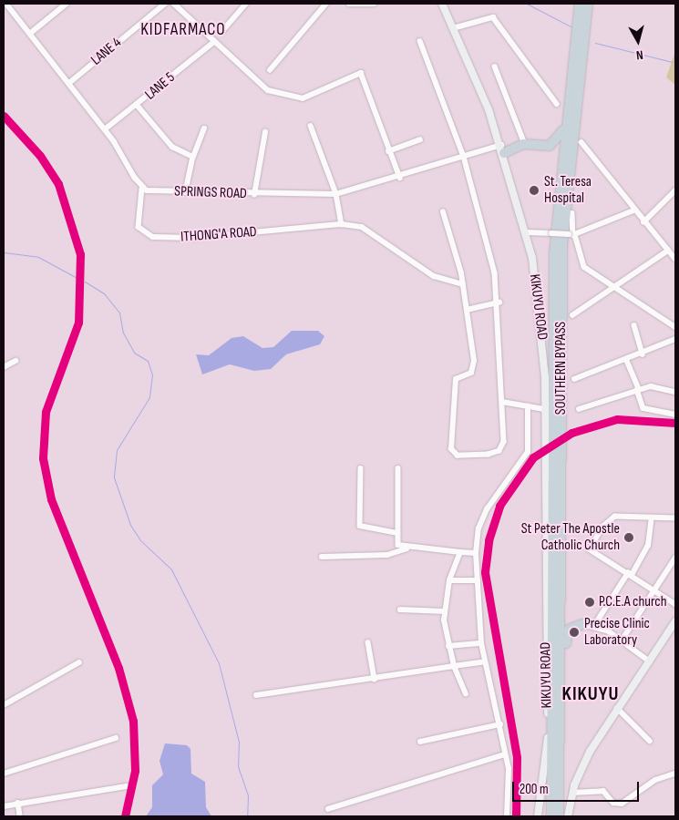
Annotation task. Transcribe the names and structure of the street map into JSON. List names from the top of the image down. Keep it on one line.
{"streets":{"highway":["SOUTHERN BYPASS"],"main road":["KIKUYU ROAD"],"street":["LANE 4","LANE 5","SPRINGS ROAD","ITHONG'A ROAD"]},"crossings":[["SPRINGS ROAD","ITHONG'A ROAD"],["SPRINGS ROAD","KIKUYU ROAD"]],"districts":["KIDFARMACO","KIKUYU"],"places":["St. Teresa Hospital","St Peter The Apostle Catholic Church","P.C.E.A church","Precise Clinic Laboratory"],"scale_bar":"200 m","north":"bottom"}
